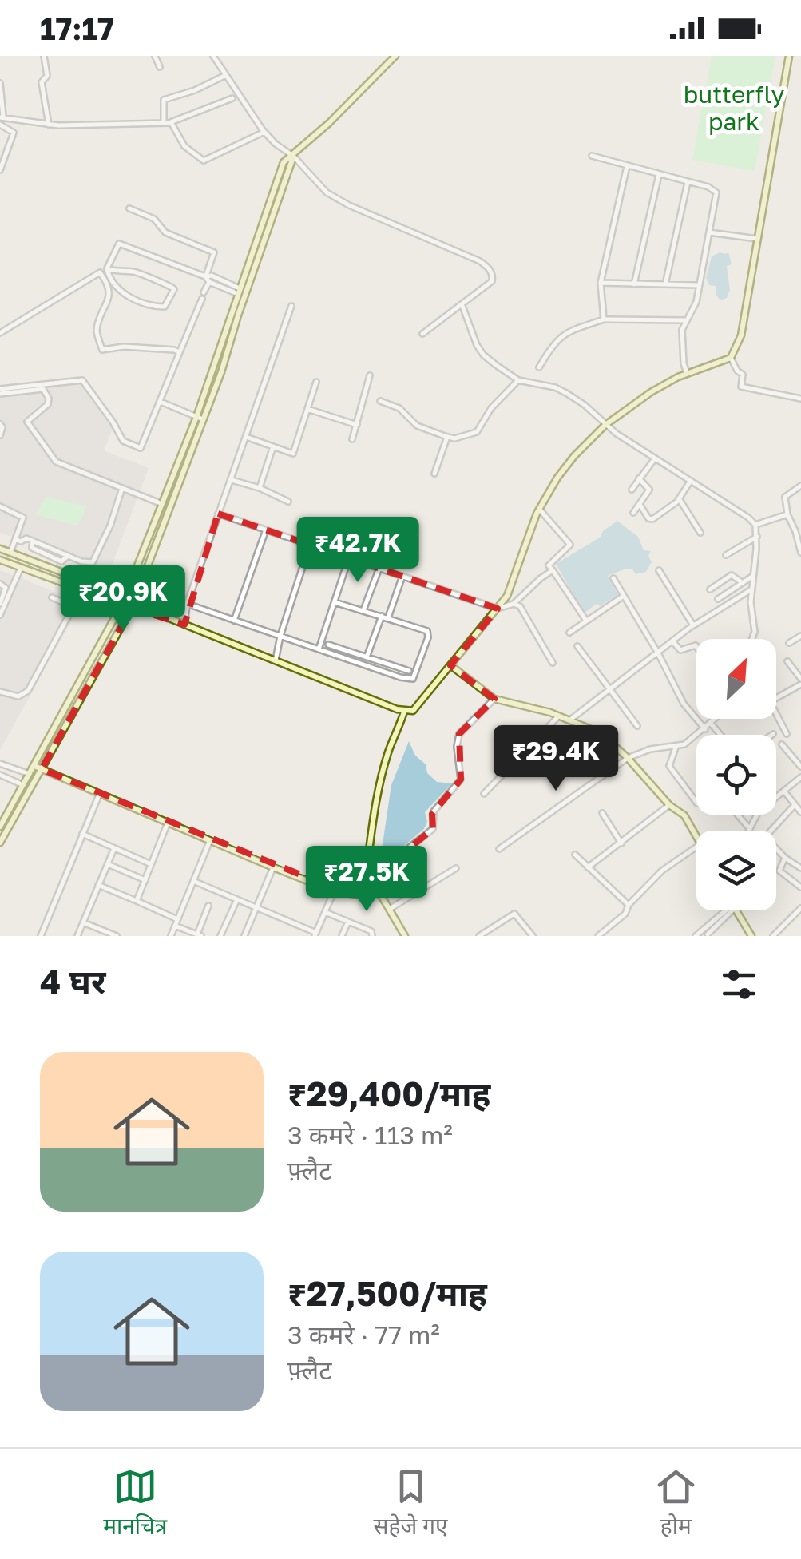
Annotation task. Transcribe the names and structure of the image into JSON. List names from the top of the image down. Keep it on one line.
{"parks":["butterfly park"],"north":"top right","page":{"status":"17:17","price":["₹42.7K","₹20.9K","₹29.4K","₹27.5K"],"heading":"4 घर","list":[{"name":"₹29,400/माह","note":"3 कमरे · 113 m² · फ़्लैट"},{"name":"₹27,500/माह","note":"3 कमरे · 77 m² · फ़्लैट"}],"tabs":["मानचित्र","सहेजे गए","होम"]}}
